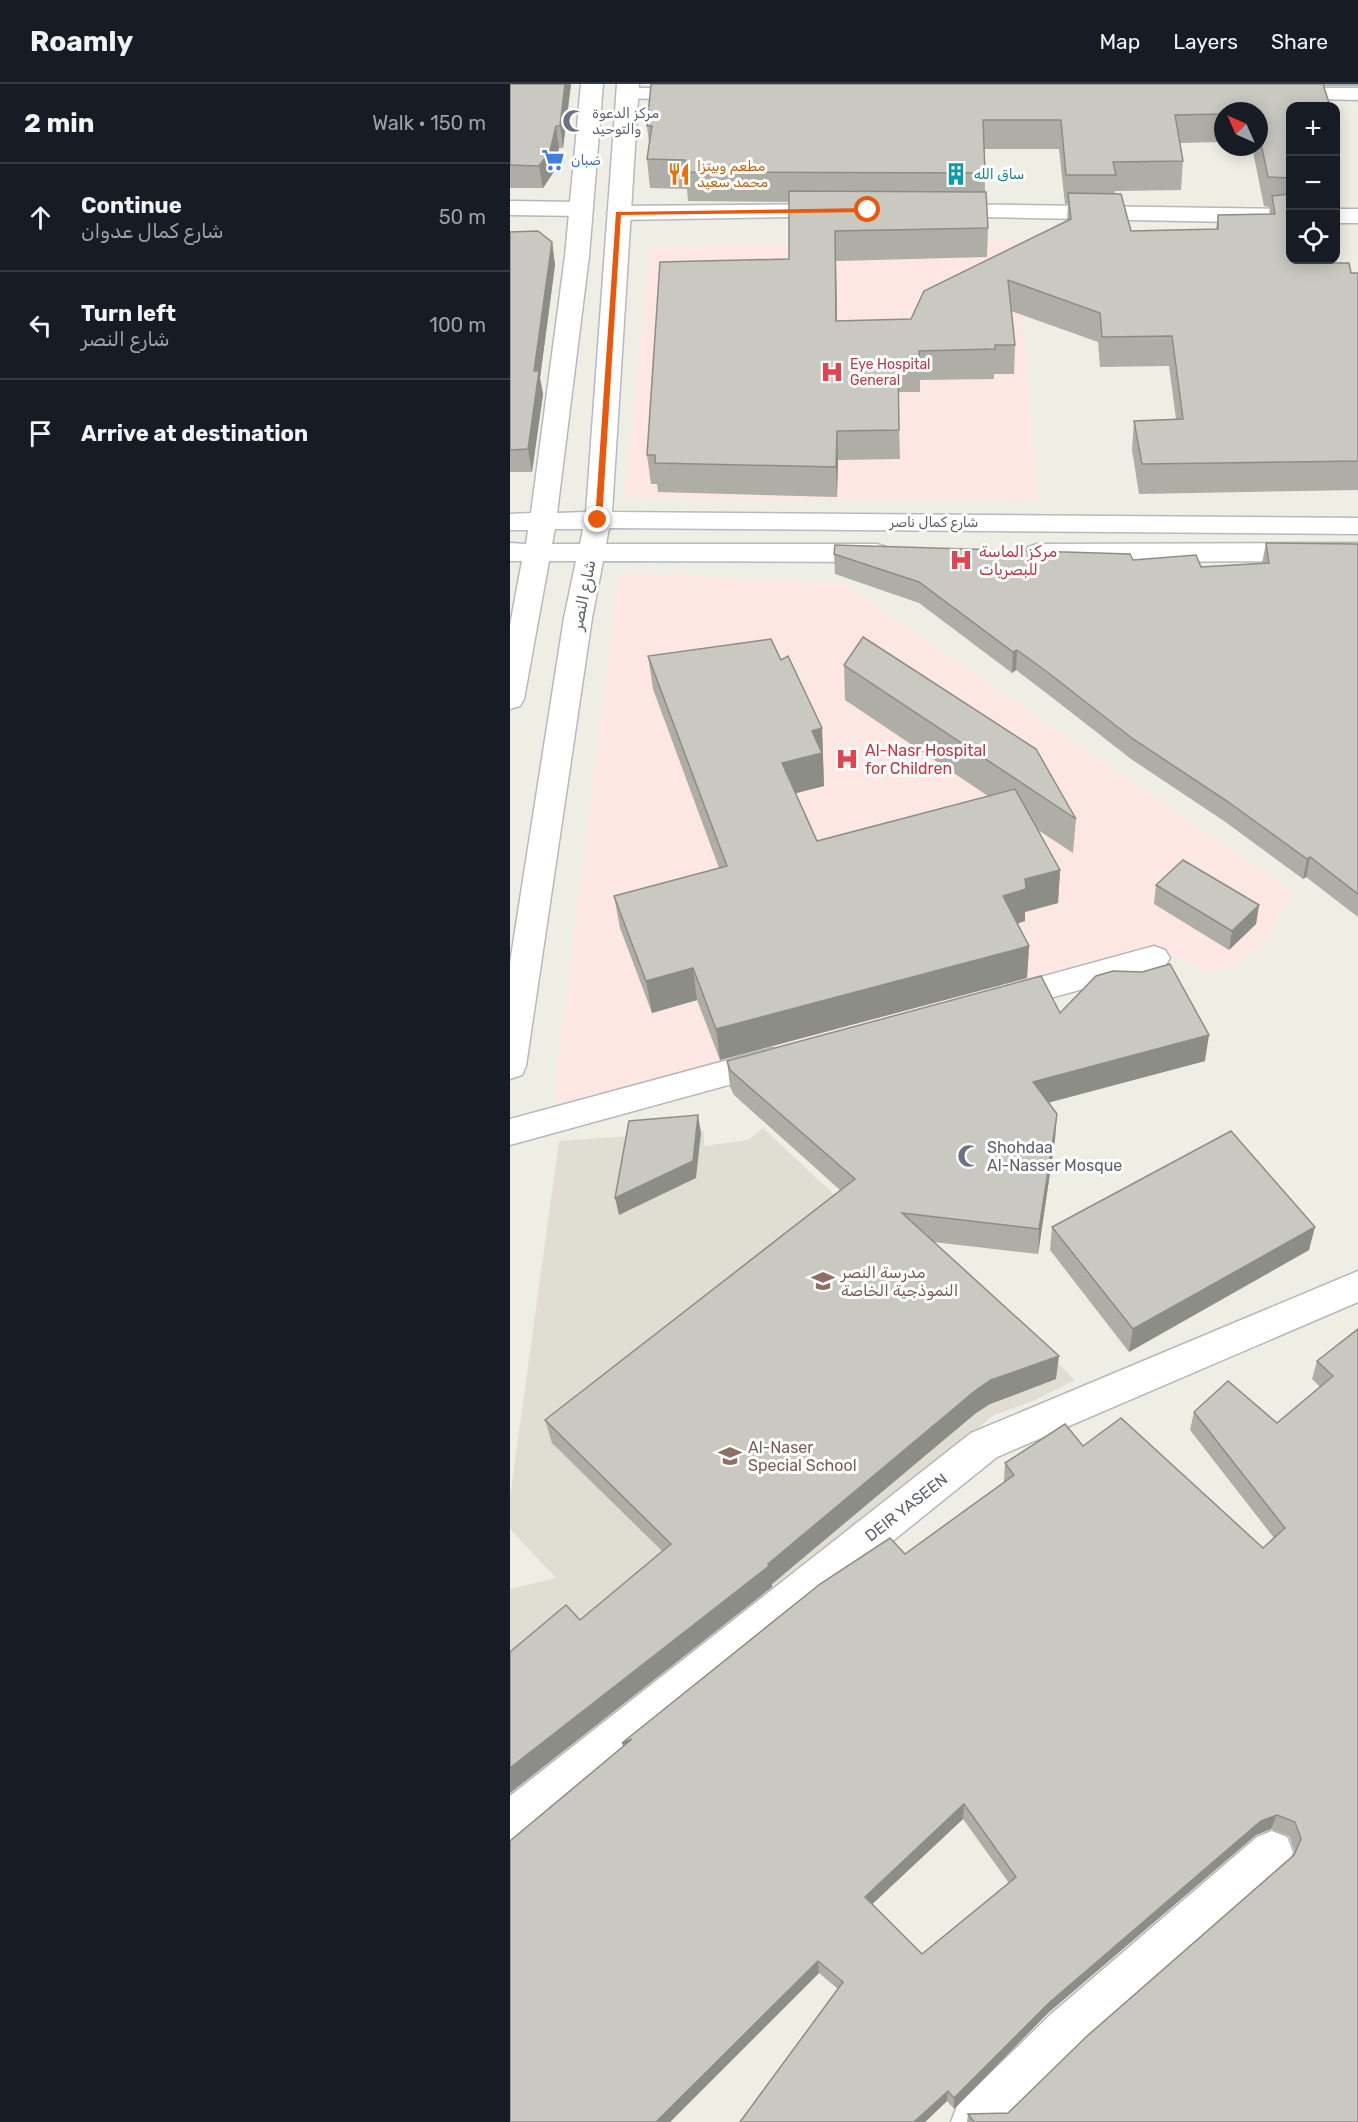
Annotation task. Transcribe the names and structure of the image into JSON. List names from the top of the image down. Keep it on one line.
{"streets":{"main road":["شارع كمال ناصر","شارع النصر","DEIR YASEEN"]},"crossings":[["شارع كمال ناصر","شارع النصر"]],"places":{"mosque":["مركز الدعوة والتوحيد","Shohdaa Al-Nasser Mosque"],"supermarket":["ضبان"],"restaurant":["مطعم وبيتزا محمد سعيد"],"building":["ساق الله"],"hospital":["Eye Hospital General","مركز الماسة للبصريات","Al-Nasr Hospital for Children"],"school or university":["مدرسة النصر النموذجية الخاصة","Al-Naser Special School"]},"north":"top left","page":{"header":"Roamly","nav":["Map","Layers","Share"],"heading":["2 min","Walk · 150 m"],"map_buttons":["+","−"],"list":[["Continue","شارع كمال عدوان","50 m"],["Turn left","شارع النصر","100 m"],"Arrive at destination"]}}
